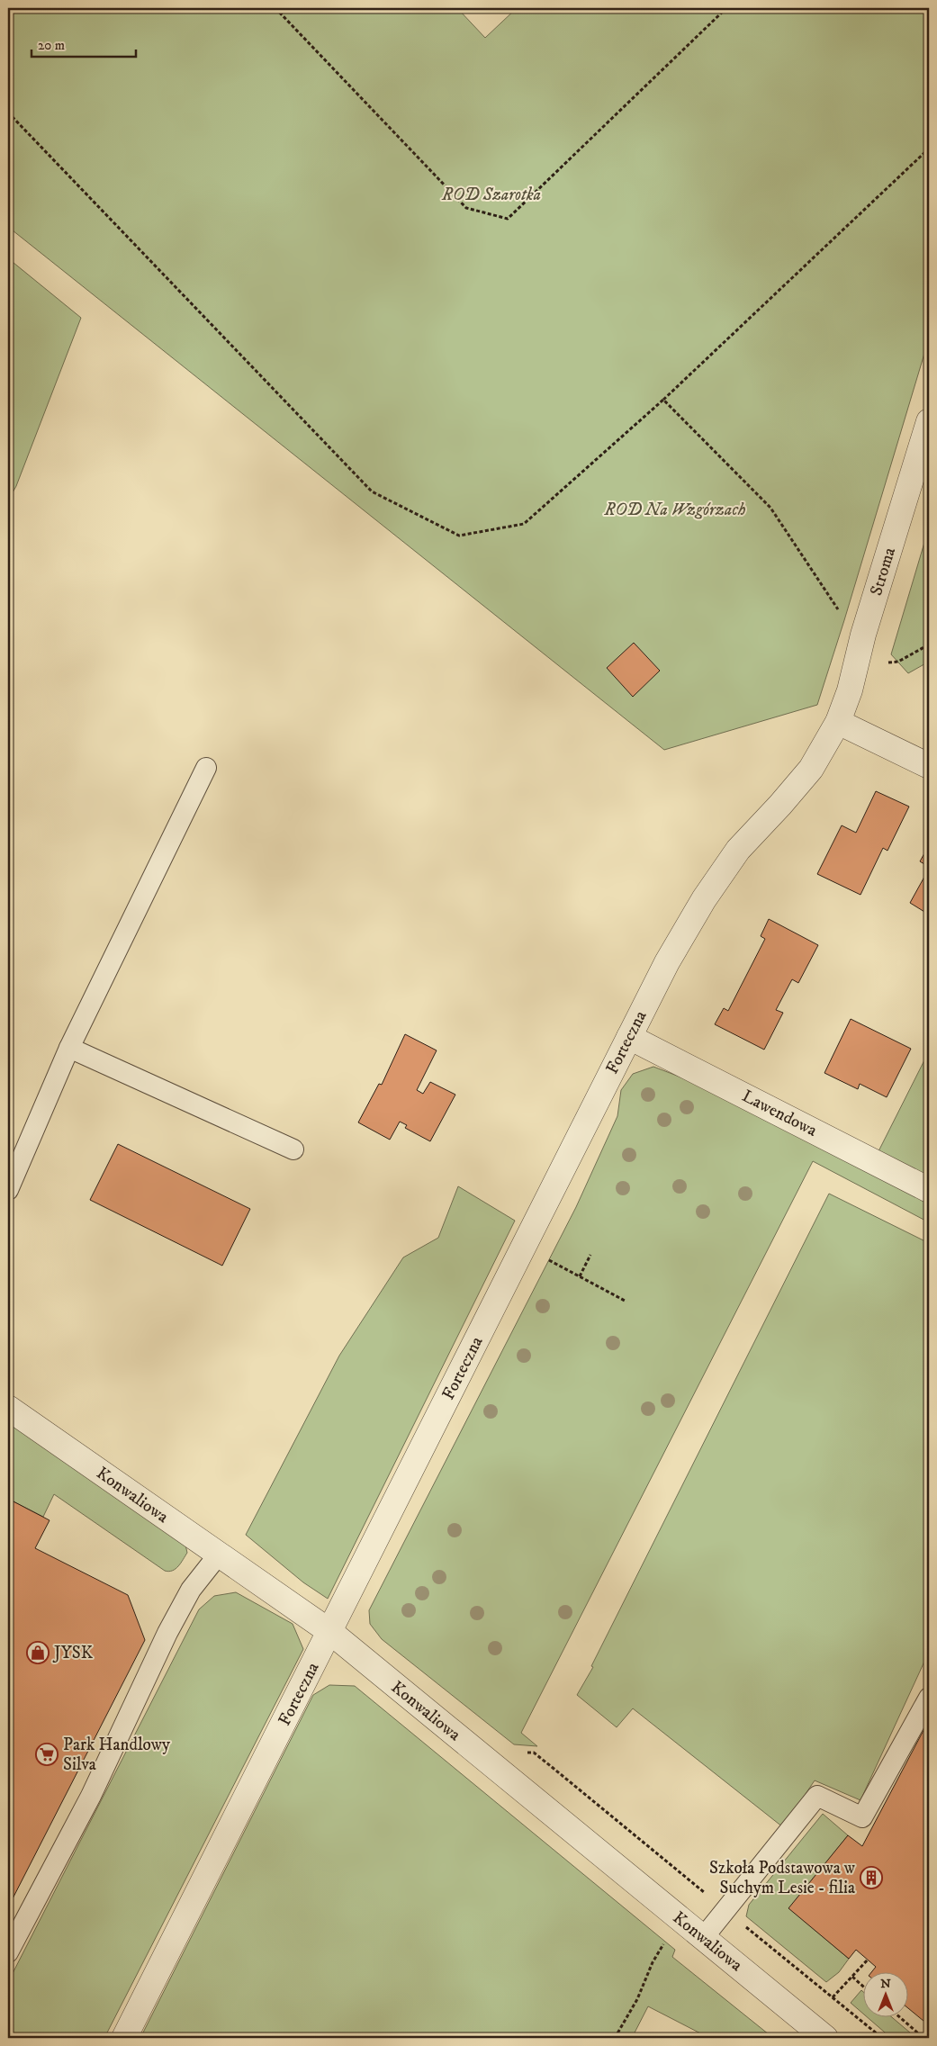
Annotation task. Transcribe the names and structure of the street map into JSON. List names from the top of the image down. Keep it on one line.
{"streets":{"street":["Stroma","Forteczna","Lawendowa","Konwaliowa"]},"crossings":[["Stroma","Forteczna"],["Forteczna","Lawendowa"],["Forteczna","Konwaliowa"]],"parks":["ROD Szarotka","ROD Na Wzgórzach"],"places":{"shop":["JYSK"],"supermarket":["Park Handlowy Silva"],"building":["Szkoła Podstawowa w Suchym Lesie - filia"]},"scale_bar":"20 m","north":"top"}
